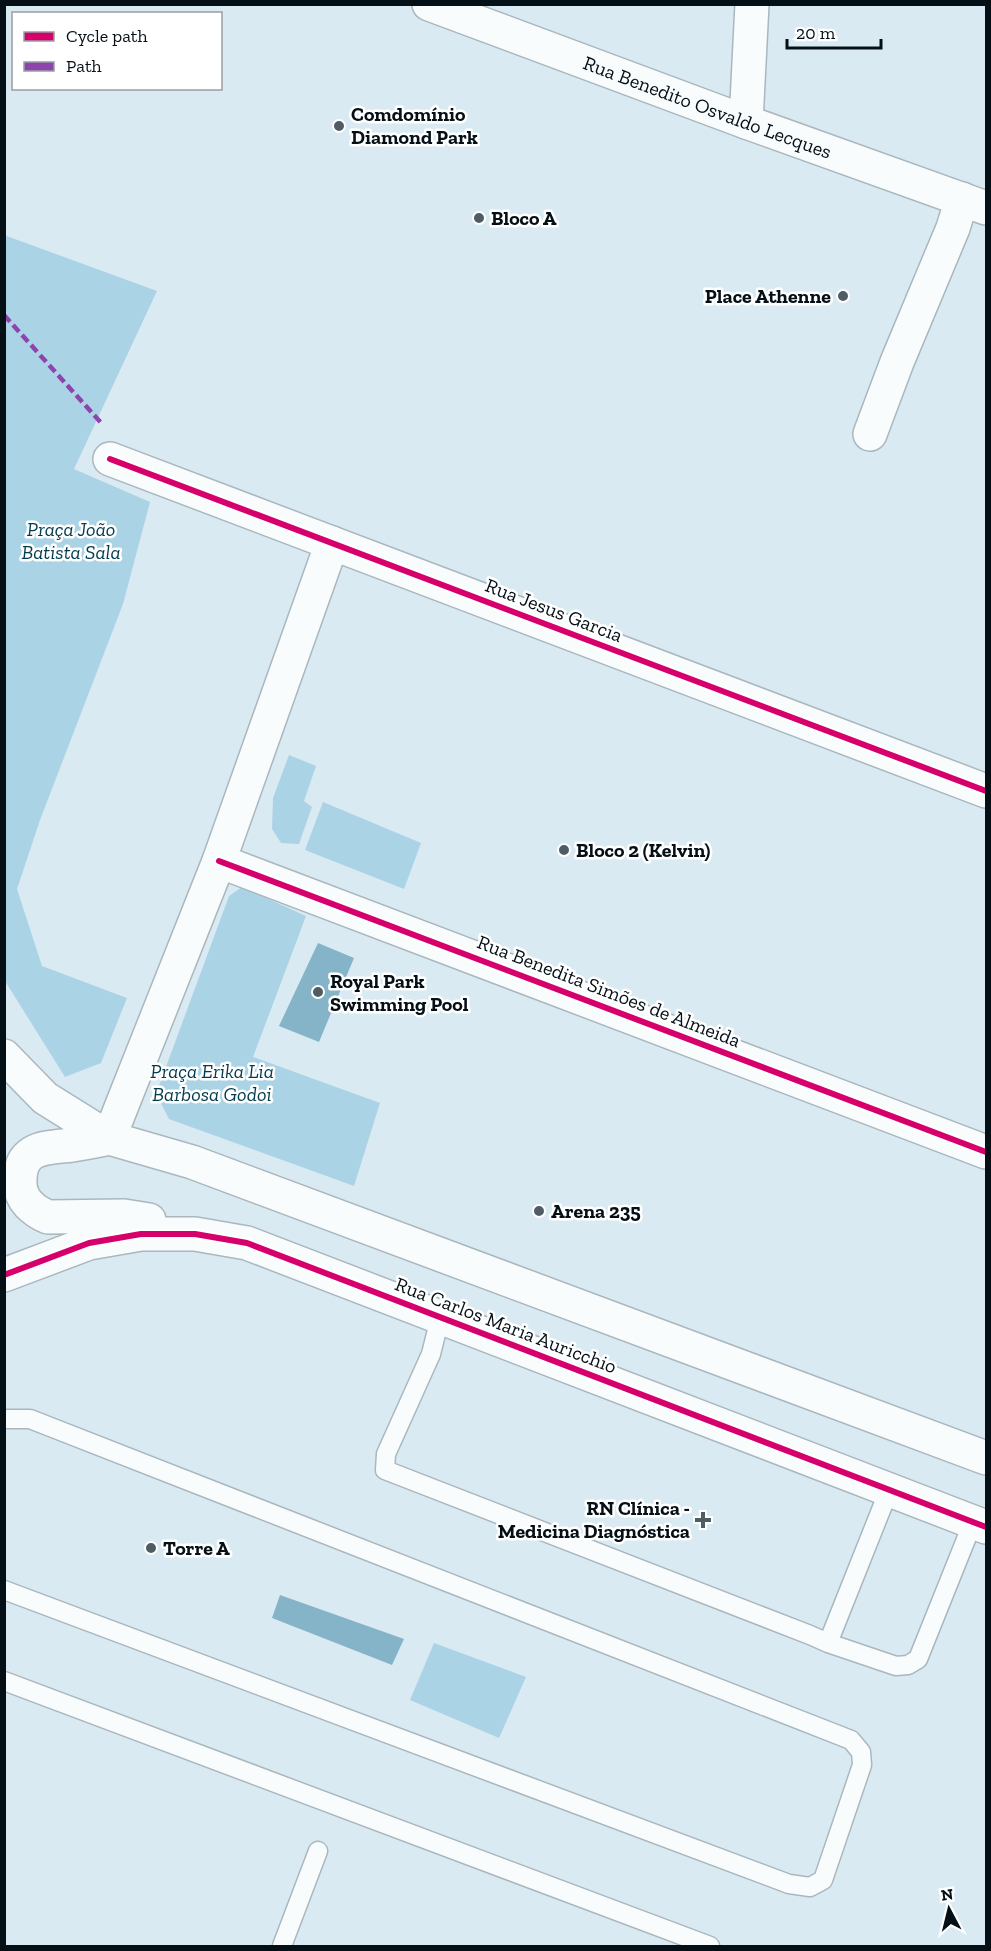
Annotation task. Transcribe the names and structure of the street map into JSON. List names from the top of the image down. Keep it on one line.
{"streets":{"street":["Rua Benedito Osvaldo Lecques","Rua Jesus Garcia","Rua Benedita Simões de Almeida","Rua Carlos Maria Auricchio"]},"parks":["Praça João Batista Sala","Praça Erika Lia Barbosa Godoi"],"places":{"other":["Comdomínio Diamond Park","Bloco A","Place Athenne","Bloco 2 (Kelvin)","Royal Park Swimming Pool","Arena 235","Torre A"],"health":["RN Clínica - Medicina Diagnóstica"]},"legend":["Cycle path","Path"],"scale_bar":"20 m","north":"top"}
